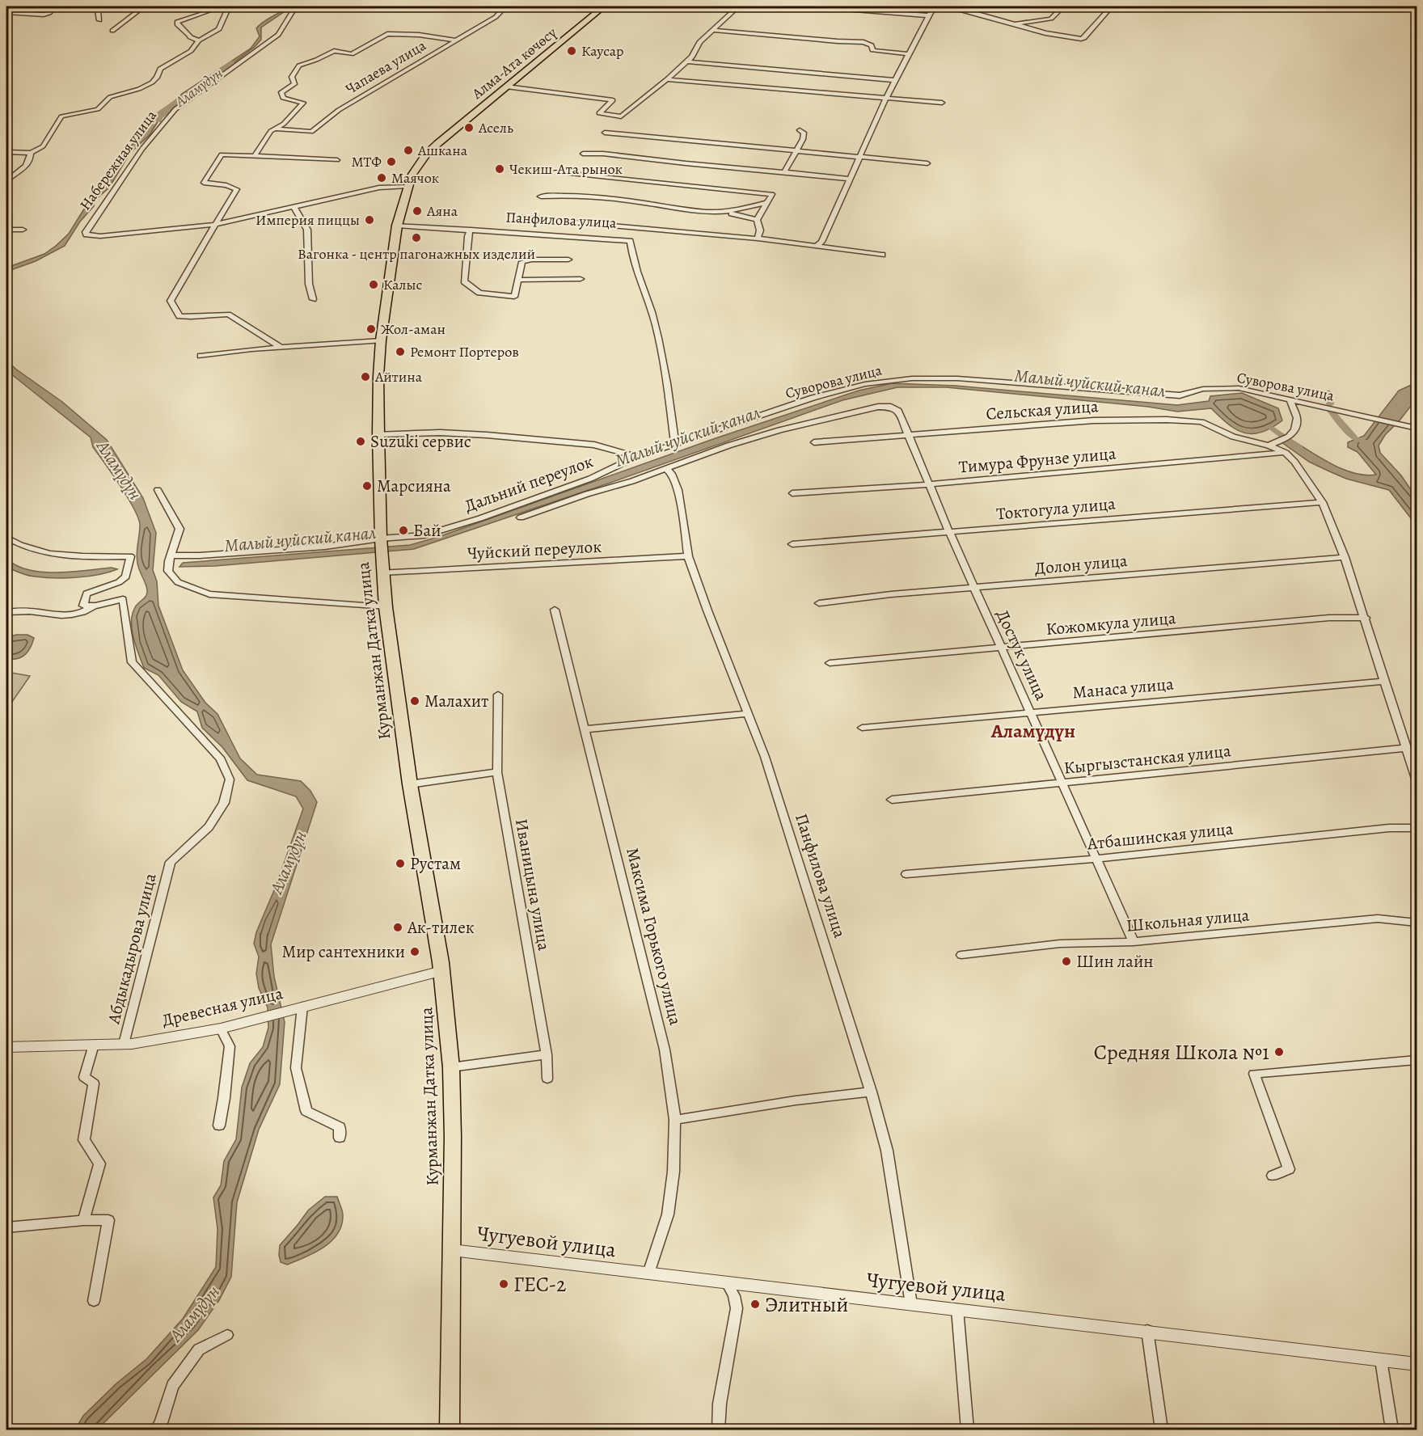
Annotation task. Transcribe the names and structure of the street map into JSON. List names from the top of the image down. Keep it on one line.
{"streets":{"main road":["Алма-Ата көчөсү","Курманжан Датка улица"],"street":["Чапаева улица","Набережная улица","Панфилова улица","Суворова улица","Сельская улица","Тимура Фрунзе улица","Дальний переулок","Токтогула улица","Чуйский переулок","Долон улица","Кожомкула улица","Достук улица","Манаса улица","Кыргызстанская улица","Атбашинская улица","Иваницына улица","Школьная улица","Максима Горького улица","Абдыкадырова улица","Древесная улица","Чугуевой улица"]},"crossings":[["Алма-Ата көчөсү","Курманжан Датка улица"],["Набережная улица","Курманжан Датка улица"],["Панфилова улица","Суворова улица"],["Панфилова улица","Чуйский переулок"],["Панфилова улица","Курманжан Датка улица"],["Панфилова улица","Достук улица"],["Панфилова улица","Чугуевой улица"],["Суворова улица","Дальний переулок"],["Сельская улица","Тимура Фрунзе улица"],["Сельская улица","Достук улица"],["Тимура Фрунзе улица","Достук улица"],["Дальний переулок","Курманжан Датка улица"],["Токтогула улица","Достук улица"],["Чуйский переулок","Курманжан Датка улица"],["Долон улица","Достук улица"],["Кожомкула улица","Достук улица"],["Курманжан Датка улица","Древесная улица"],["Курманжан Датка улица","Чугуевой улица"],["Достук улица","Манаса улица"],["Достук улица","Кыргызстанская улица"],["Достук улица","Атбашинская улица"],["Достук улица","Школьная улица"],["Максима Горького улица","Чугуевой улица"],["Абдыкадырова улица","Древесная улица"]],"districts":["Аламүдүн"],"water":["Аламүдүн","Малый чуйский канал"],"places":["Каусар","Асель","Ашкана","МТФ","Чекиш-Ата рынок","Маячок","Аяна","Империя пиццы","Вагонка - центр пагонажных изделий","Калыс","Жол-аман","Ремонт Портеров","Айтина","Suzuki сервис","Марсияна","Бай","Малахит","Рустам","Ак-тилек","Мир сантехники","Шин лайн","Средняя Школа №1","ГЕС-2","Элитный"]}
